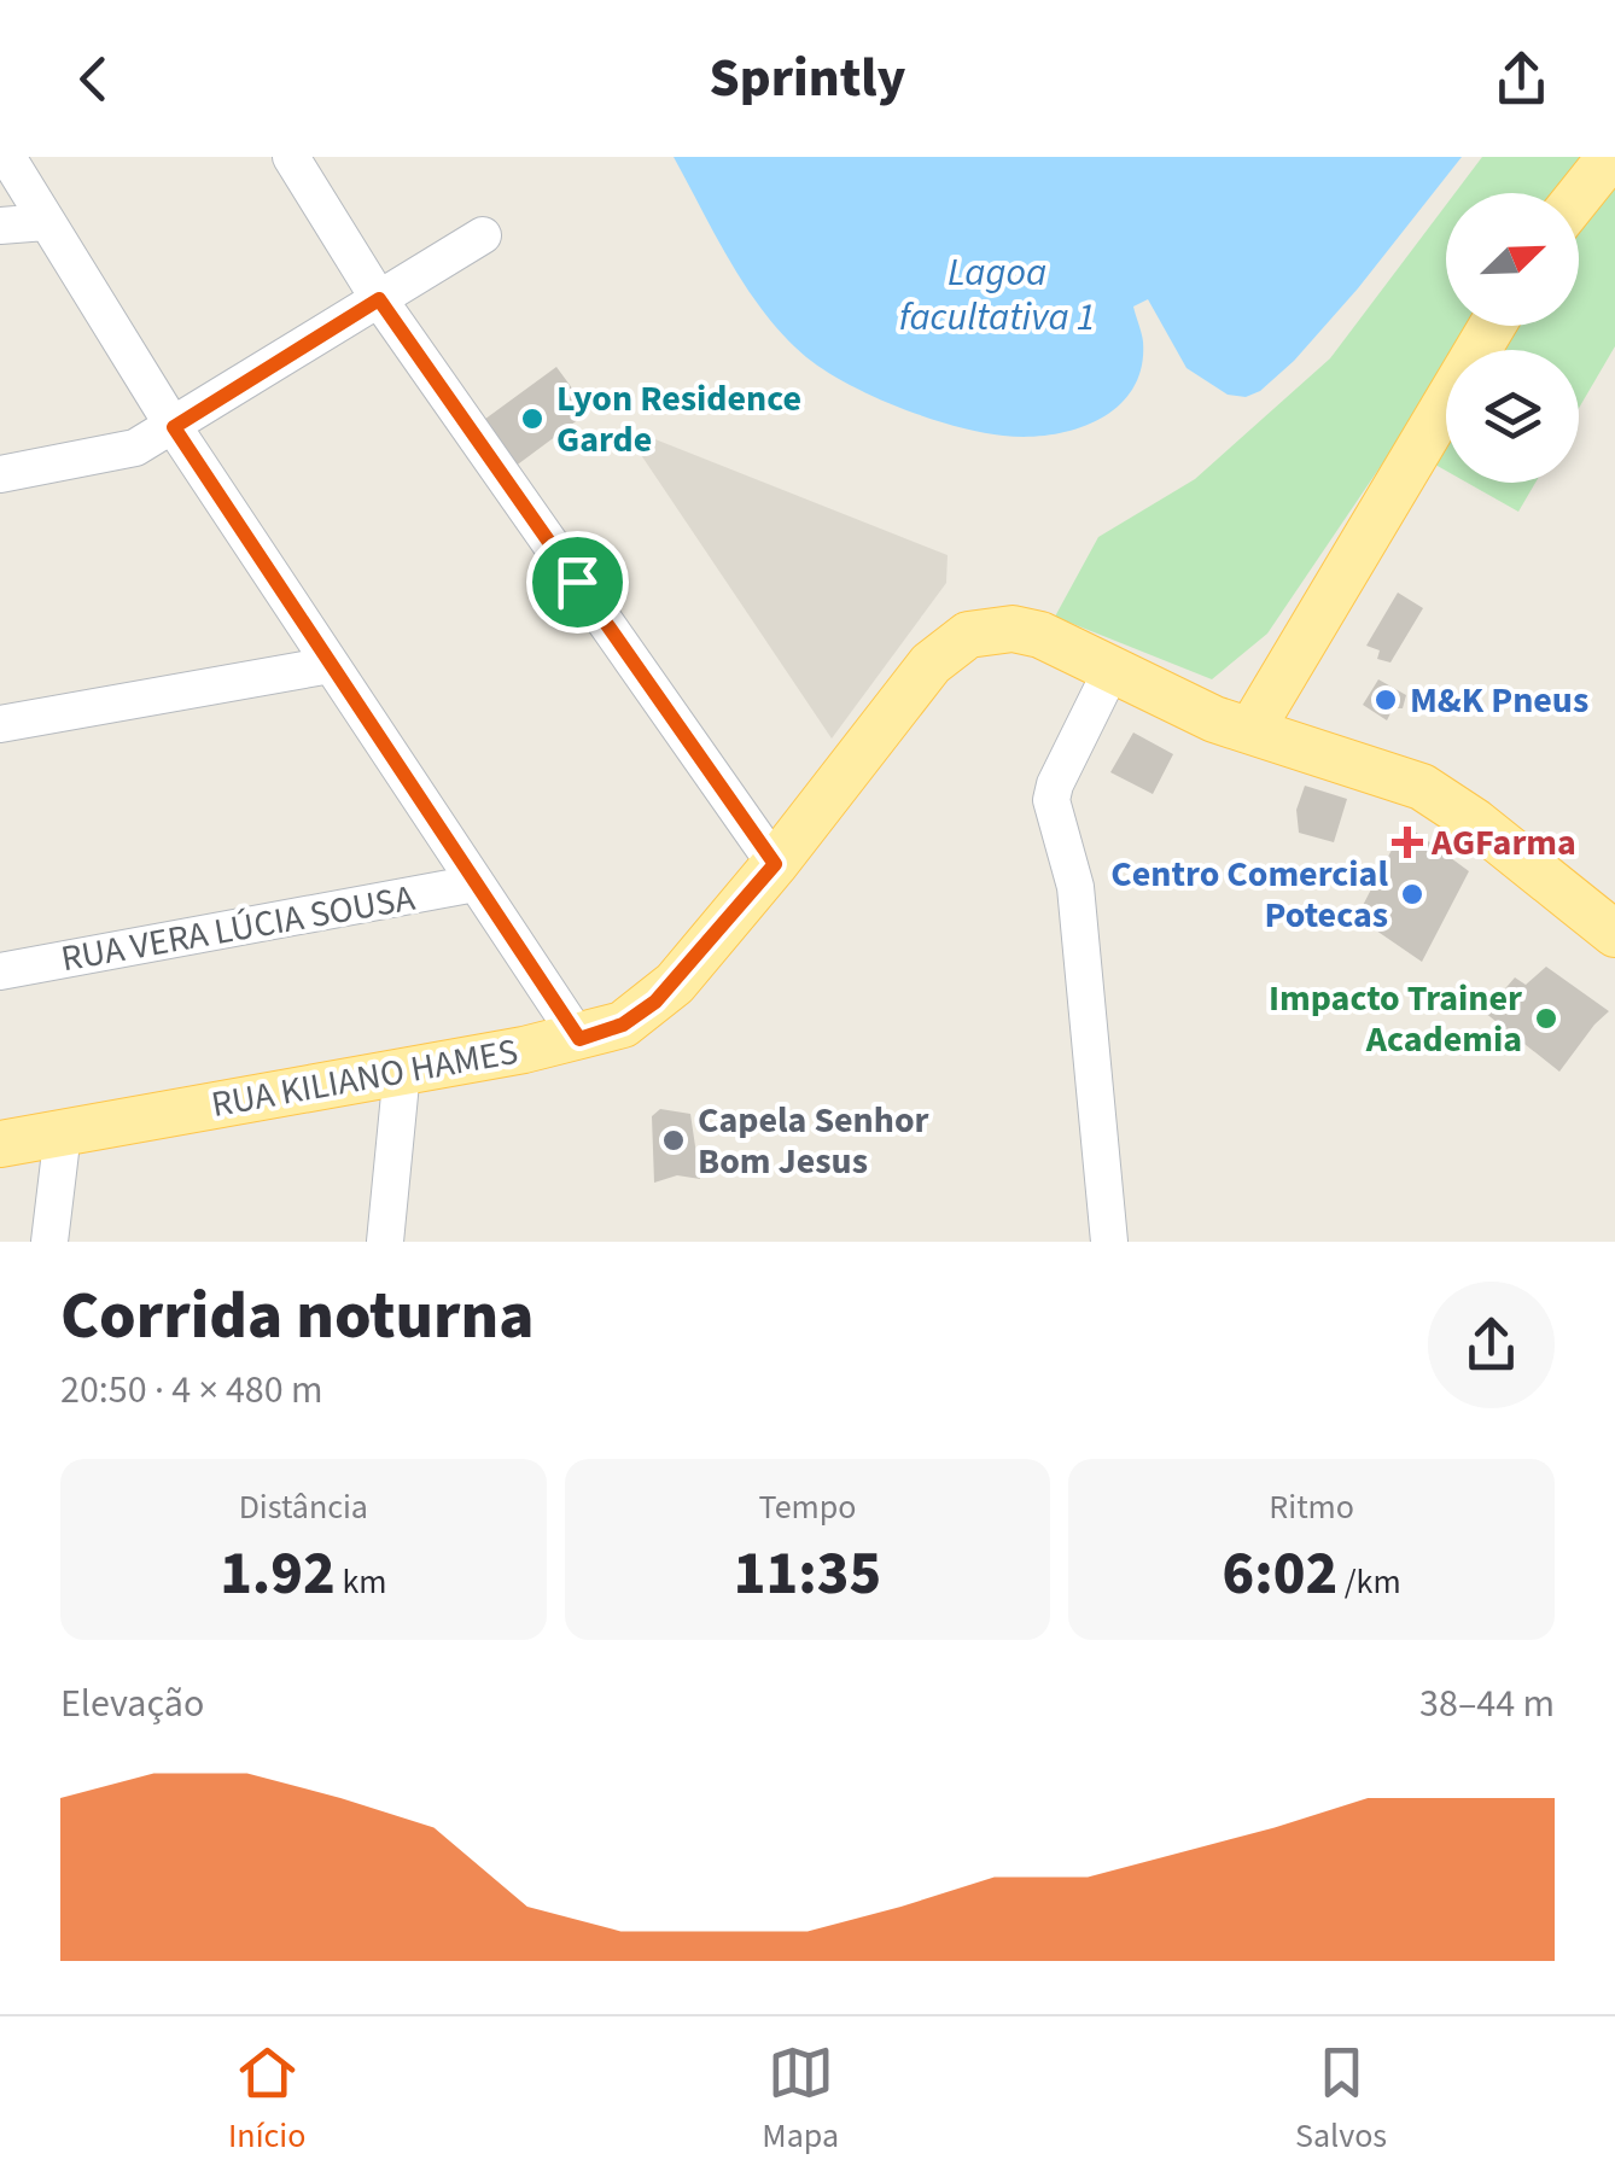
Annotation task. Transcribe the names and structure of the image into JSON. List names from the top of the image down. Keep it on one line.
{"streets":{"main road":["RUA KILIANO HAMES"],"street":["RUA VERA LÚCIA SOUSA"]},"water":["Lagoa facultativa 1"],"places":{"other":["Lyon Residence Garde","M&K Pneus","Centro Comercial Potecas","Impacto Trainer Academia","Capela Senhor Bom Jesus"],"health":["AGFarma"]},"north":"top right","page":{"header":"Sprintly","heading":["Corrida noturna","20:50 · 4 × 480 m"],"stats":[["Distância","1.92 km"],["Tempo","11:35"],["Ritmo","6:02 /km"]],"chart":["Elevação","38–44 m"],"tabs":["Início","Mapa","Salvos"]}}
